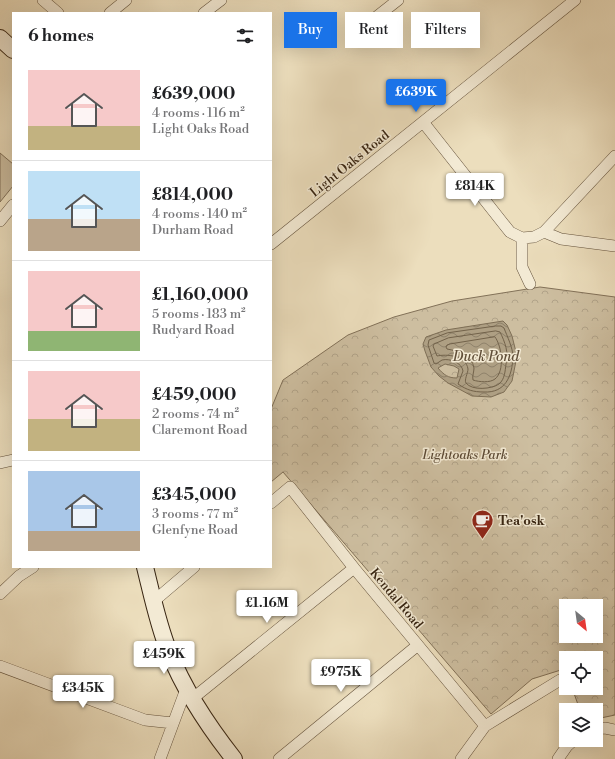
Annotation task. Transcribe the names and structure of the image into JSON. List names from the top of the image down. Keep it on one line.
{"streets":{"street":["Light Oaks Road","Kendal Road"]},"water":["Duck Pond"],"parks":["Lightoaks Park"],"places":{"cafe":["Tea'osk"]},"north":"bottom right","page":{"chip":["Buy","Rent","Filters"],"heading":"6 homes","list":[{"name":"£639,000","note":"4 rooms · 116 m² · Light Oaks Road"},{"name":"£814,000","note":"4 rooms · 140 m² · Durham Road"},{"name":"£1,160,000","note":"5 rooms · 183 m² · Rudyard Road"},{"name":"£459,000","note":"2 rooms · 74 m² · Claremont Road"},{"name":"£345,000","note":"3 rooms · 77 m² · Glenfyne Road"}],"price":["£639K","£814K","£1.16M","£459K","£975K","£345K"]}}
